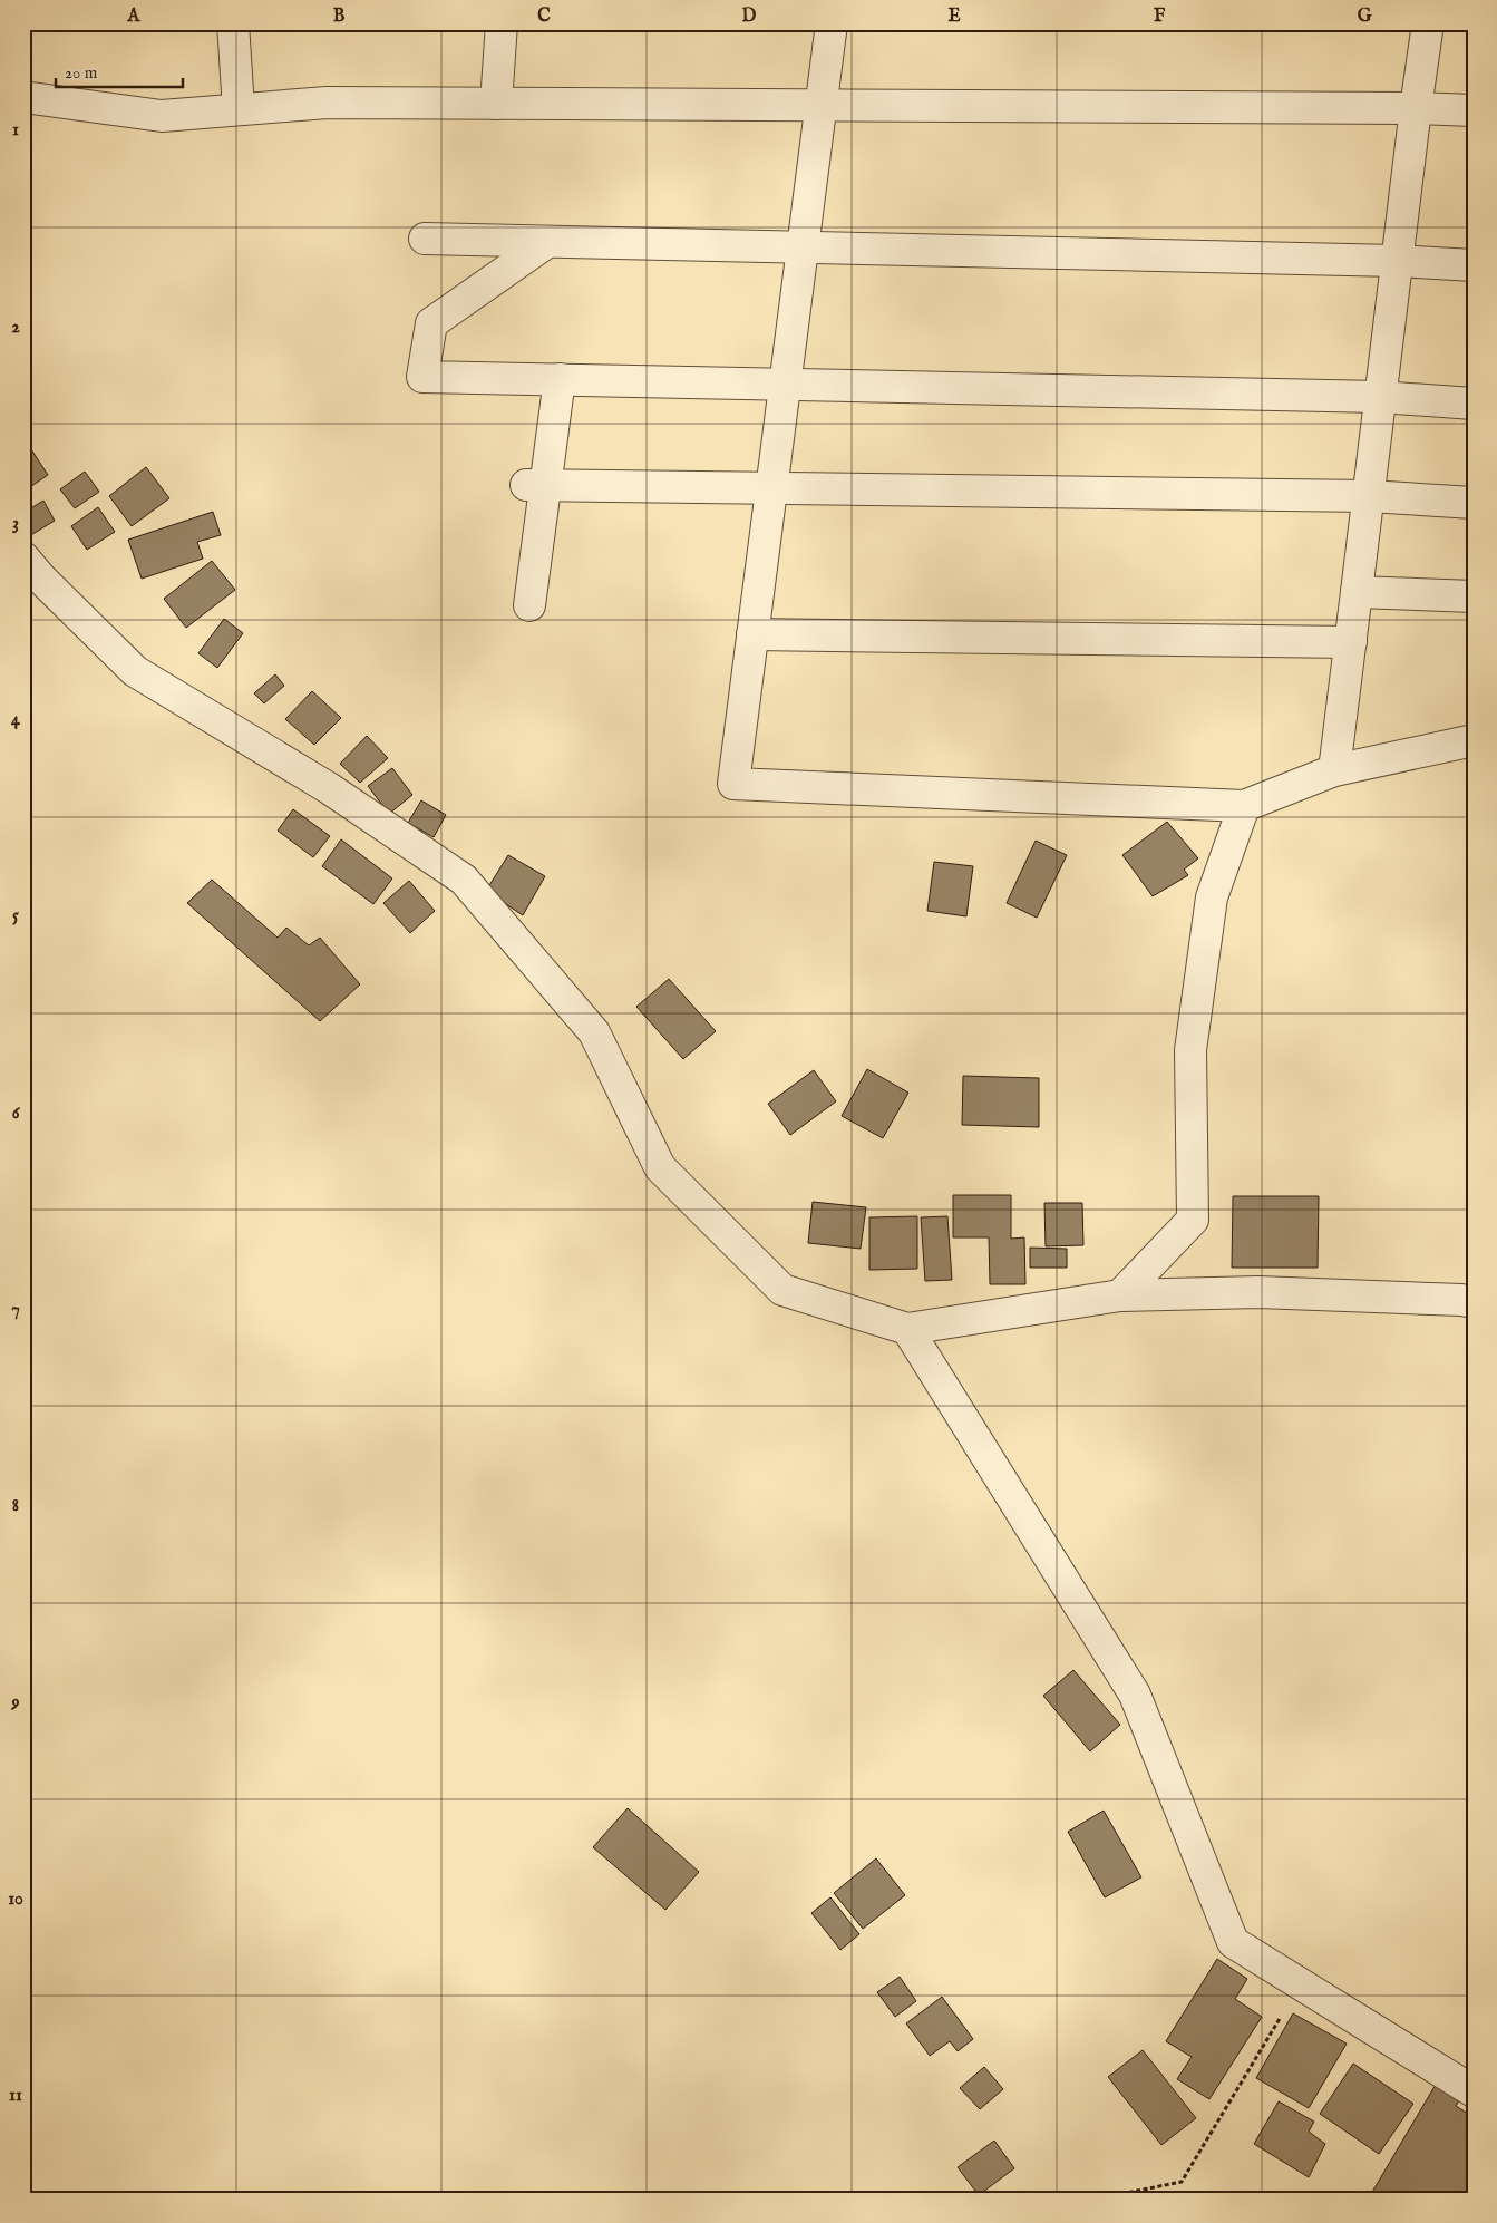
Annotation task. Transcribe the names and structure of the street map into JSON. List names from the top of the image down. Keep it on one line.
{"scale_bar":"20 m","grid":{"columns":["A","B","C","D","E","F","G"],"rows":["1","2","3","4","5","6","7","8","9","10","11"]}}
